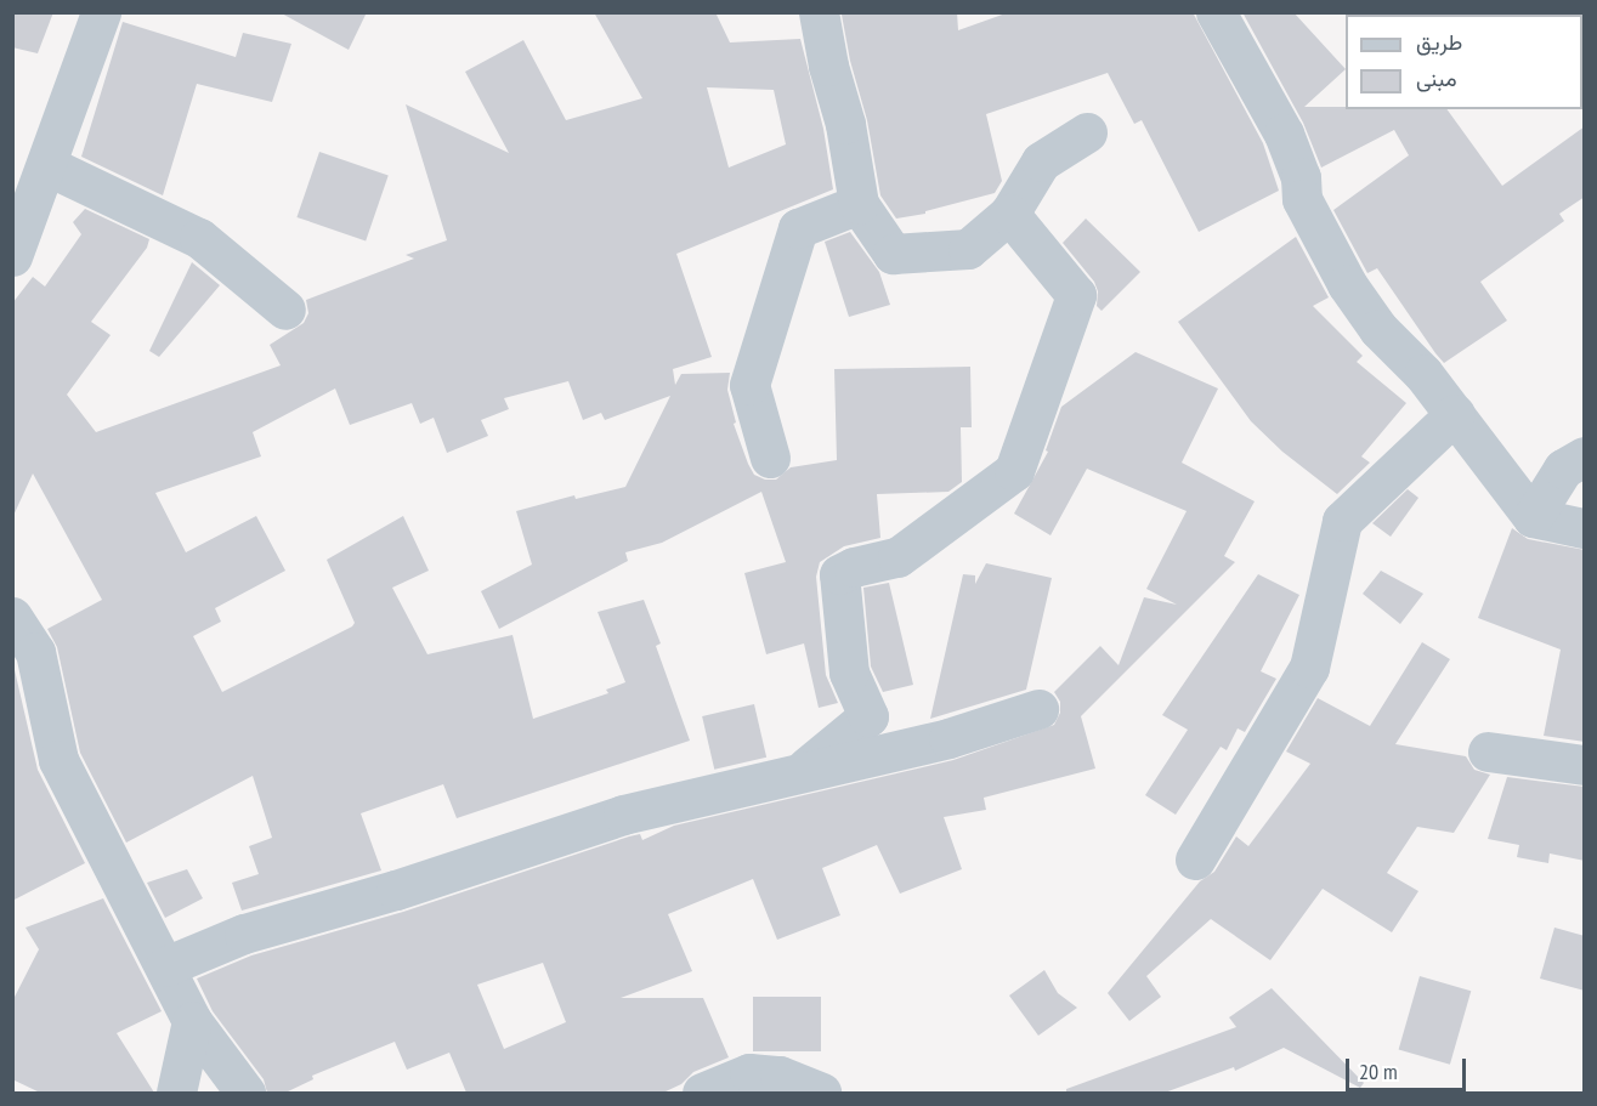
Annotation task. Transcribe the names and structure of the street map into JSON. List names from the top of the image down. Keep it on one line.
{"legend":["طريق","مبنى"],"scale_bar":"20 m"}
